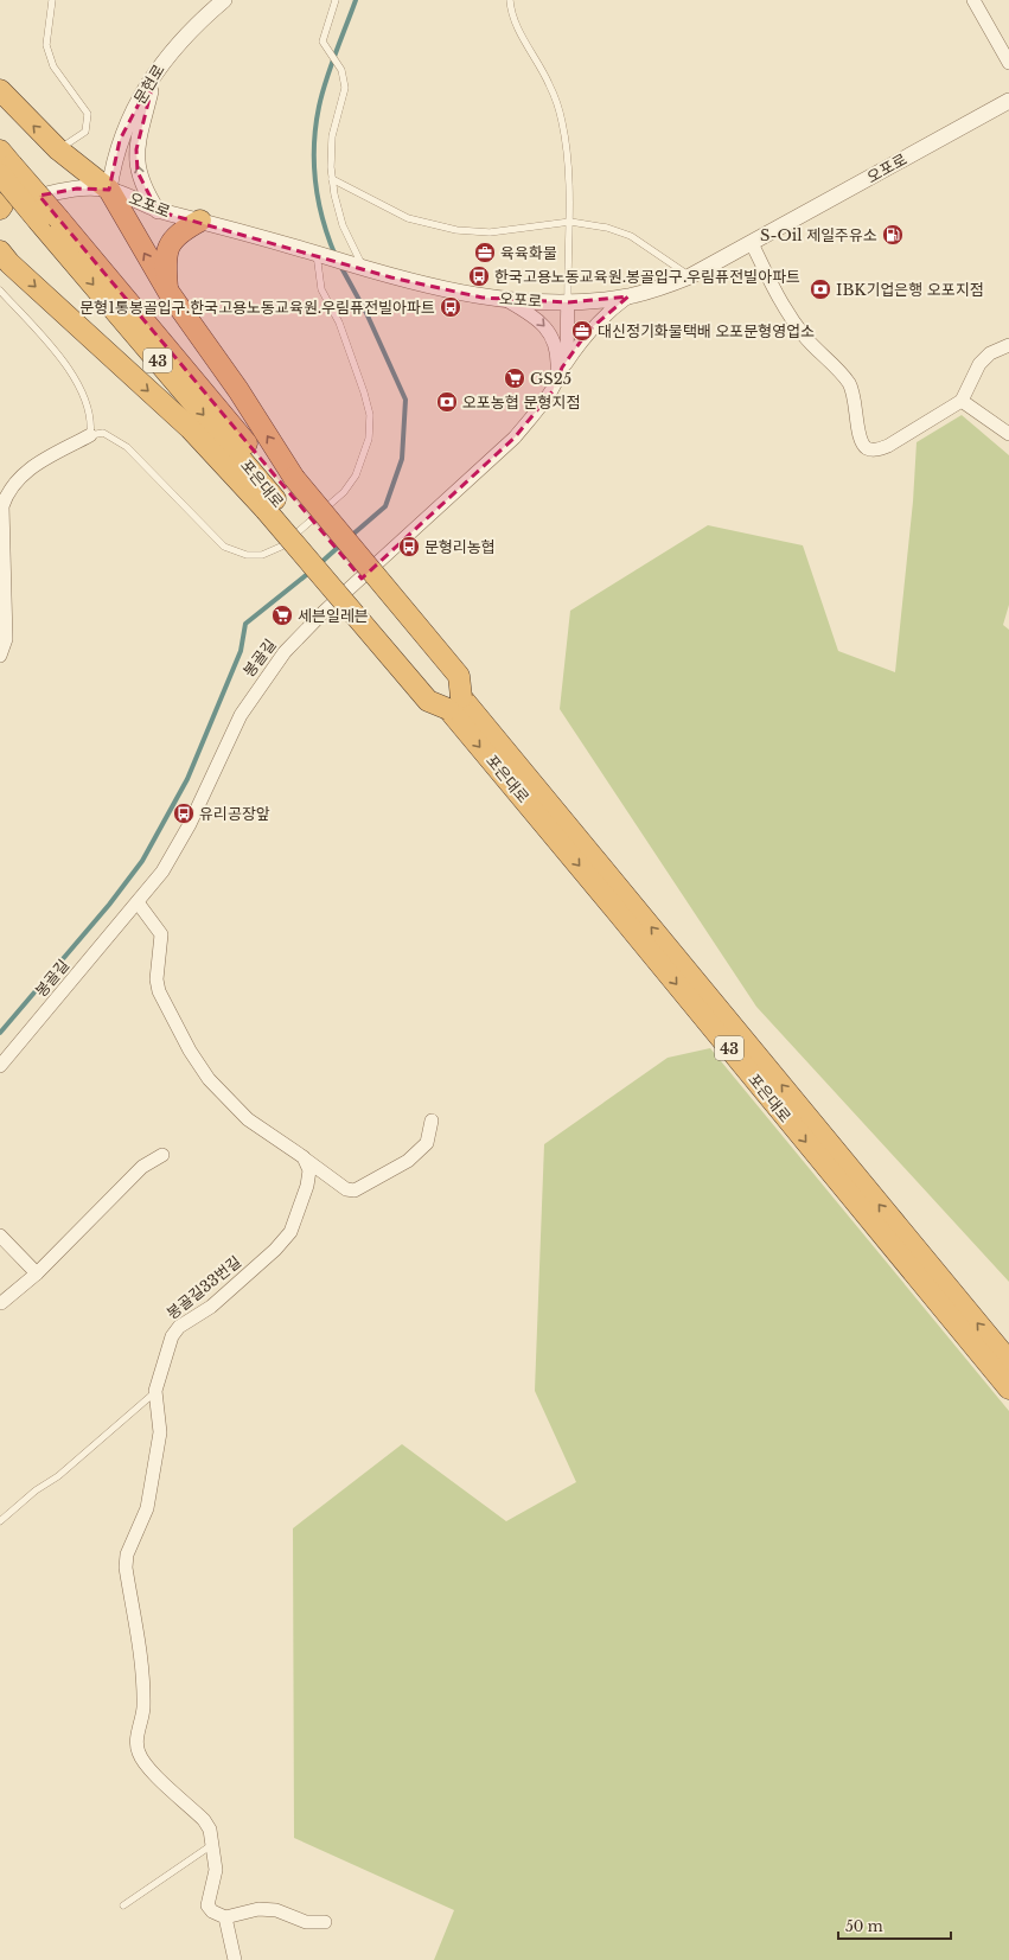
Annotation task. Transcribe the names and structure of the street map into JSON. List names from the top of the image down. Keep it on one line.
{"streets":{"highway":["43","포은대로"],"street":["문현로","오포로","봉골길","봉골길33번길"]},"crossings":[["문현로","오포로"],["오포로","봉골길"]],"places":{"fuel station":["S-Oil 제일주유소"],"office":["육육화물","대신정기화물택배 오포문형영업소"],"bus stop":["한국고용노동교육원.봉골입구.우림퓨전빌아파트","문형1통봉골입구.한국고용노동교육원.우림퓨전빌아파트","문형리농협","유리공장앞"],"bank":["IBK기업은행 오포지점","오포농협 문형지점"],"supermarket":["GS25","세븐일레븐"]},"scale_bar":"50 m"}
